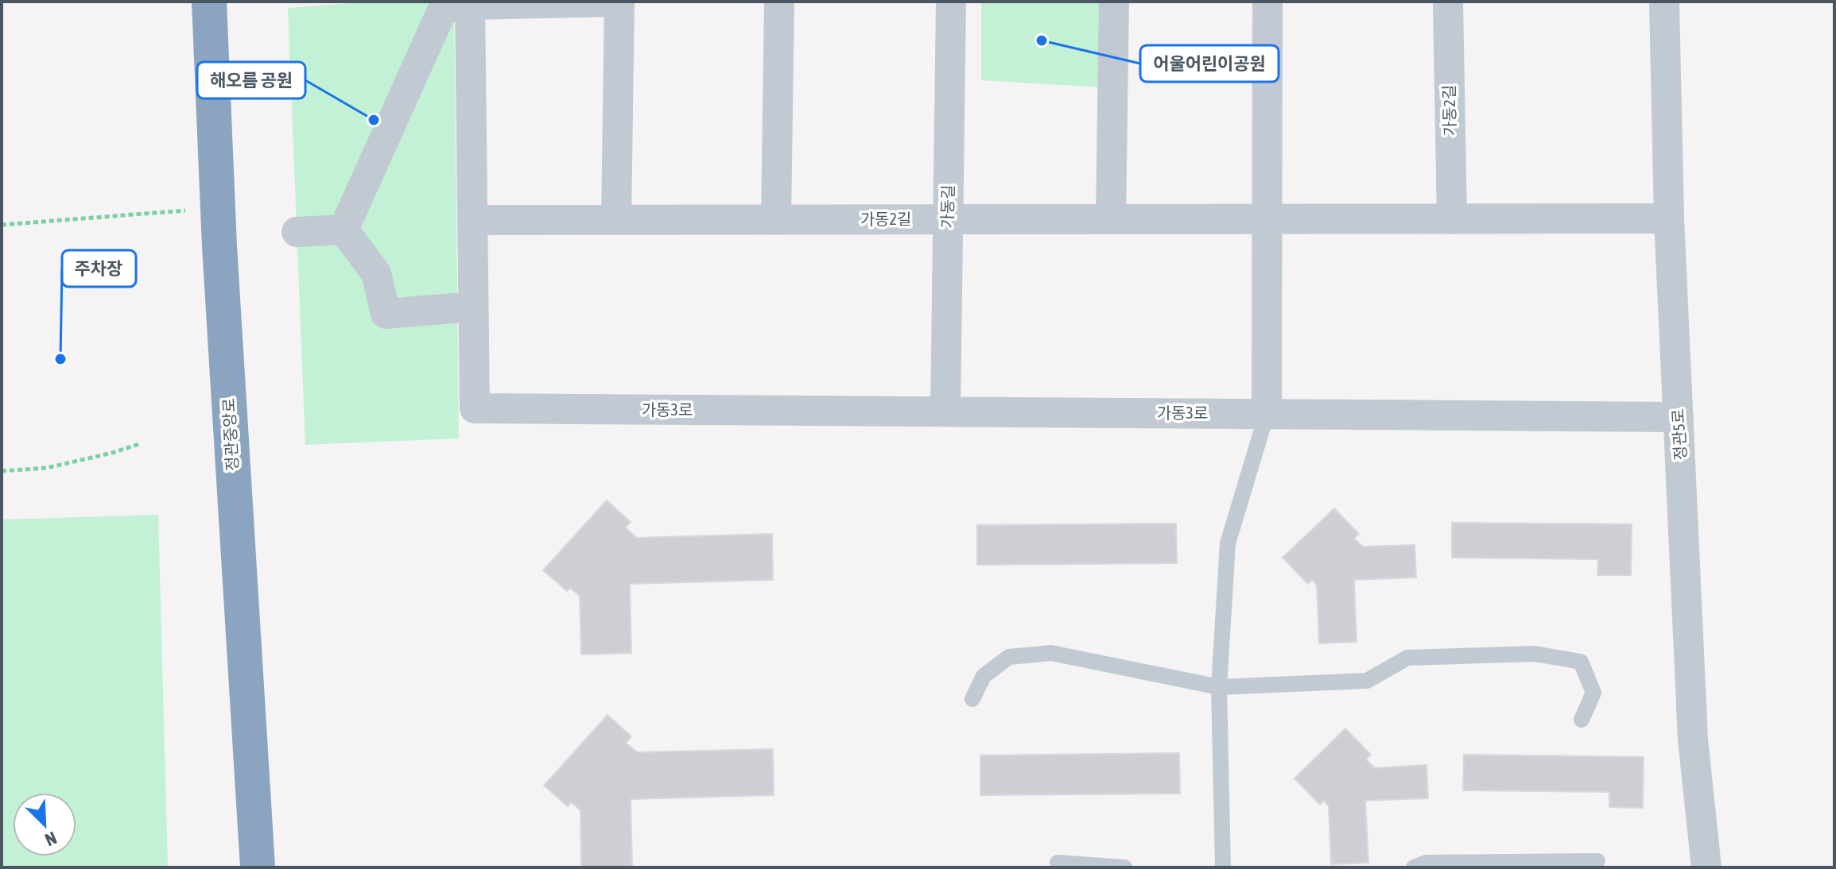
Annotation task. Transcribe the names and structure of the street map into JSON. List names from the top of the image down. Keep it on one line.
{"streets":{"highway":["정관중앙로"],"street":["가동2길","가동길","가동3로","정관5로"]},"crossings":[["가동2길","가동길"],["가동2길","가동3로"],["가동2길","정관5로"],["가동길","가동3로"],["가동3로","정관5로"]],"places":["어울어린이공원","해오름 공원","주차장"],"north":"bottom right"}
